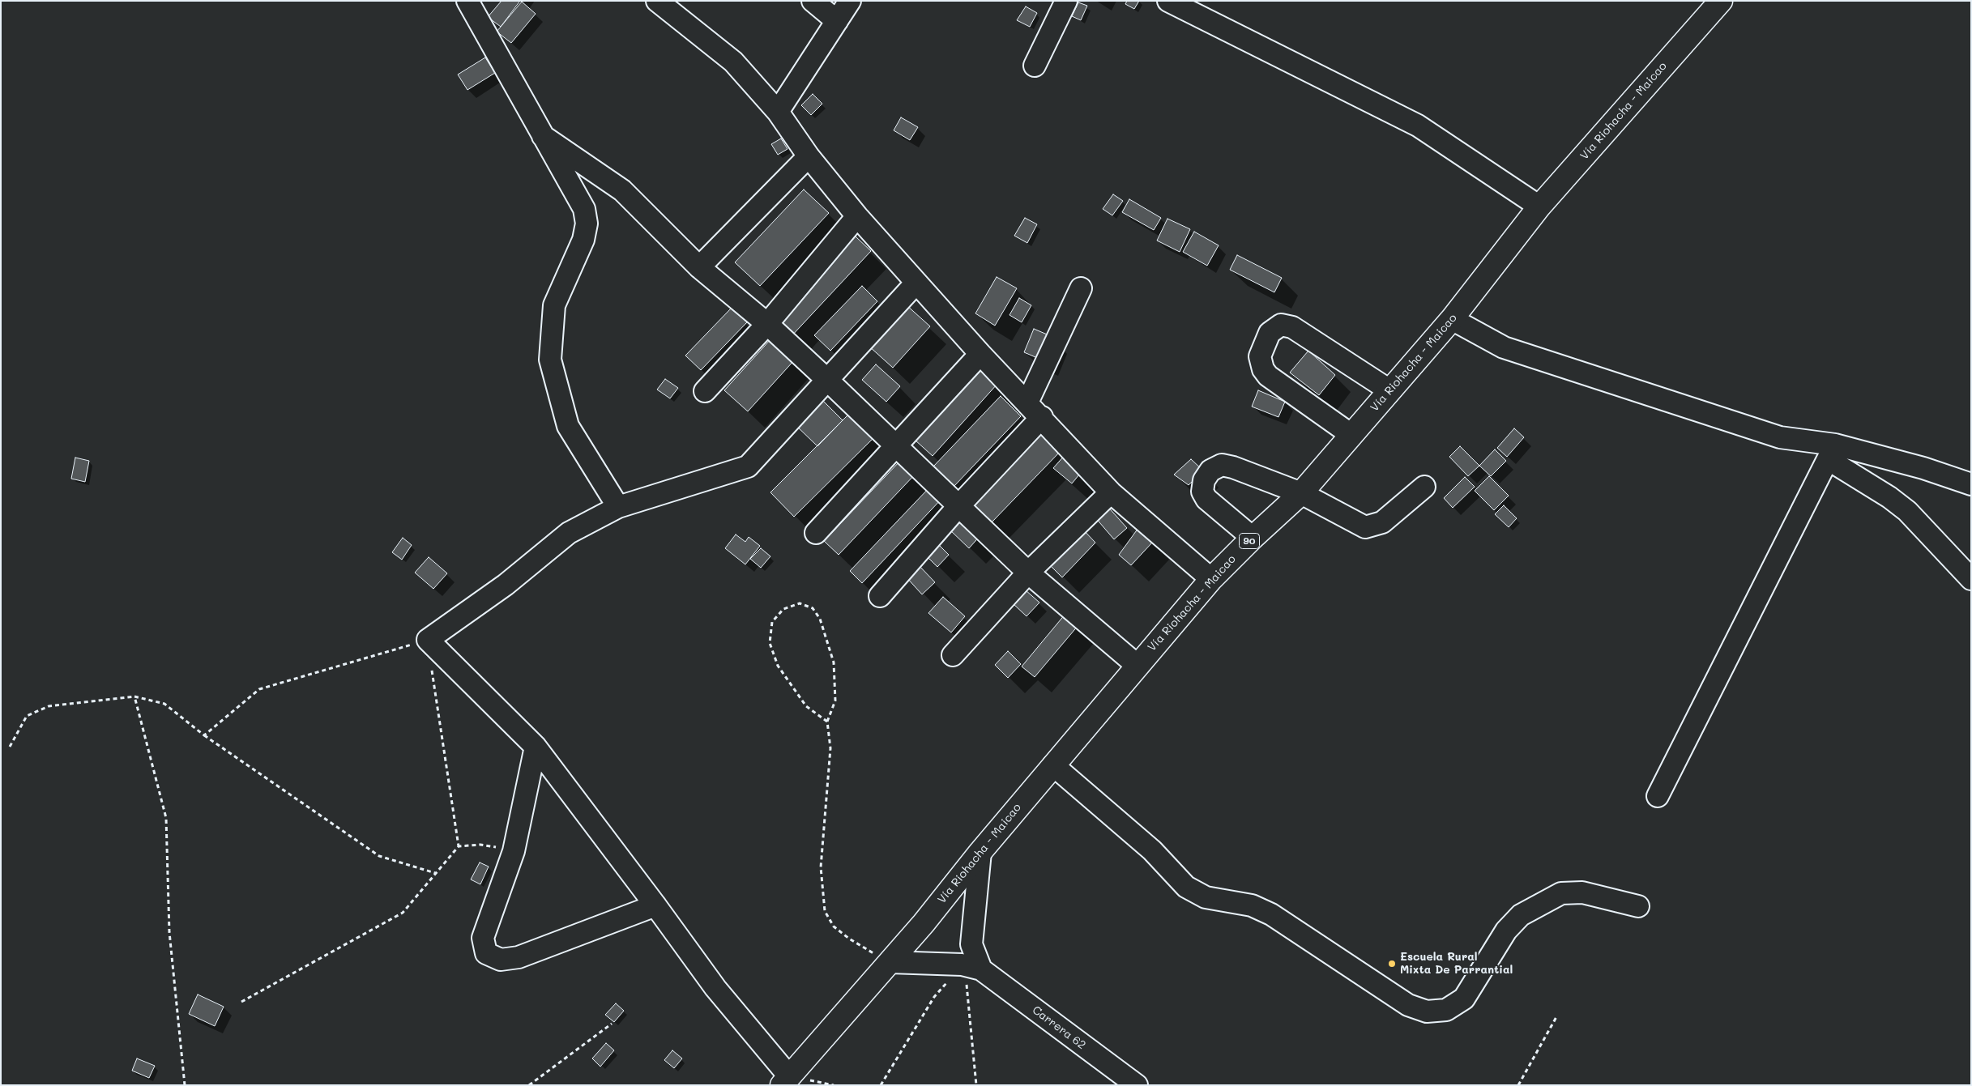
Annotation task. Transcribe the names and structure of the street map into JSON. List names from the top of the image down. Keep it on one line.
{"streets":{"highway":["Vía Riohacha - Maicao","90"],"street":["Carrera 62"]},"places":["Escuela Rural Mixta De Parrantial"]}
